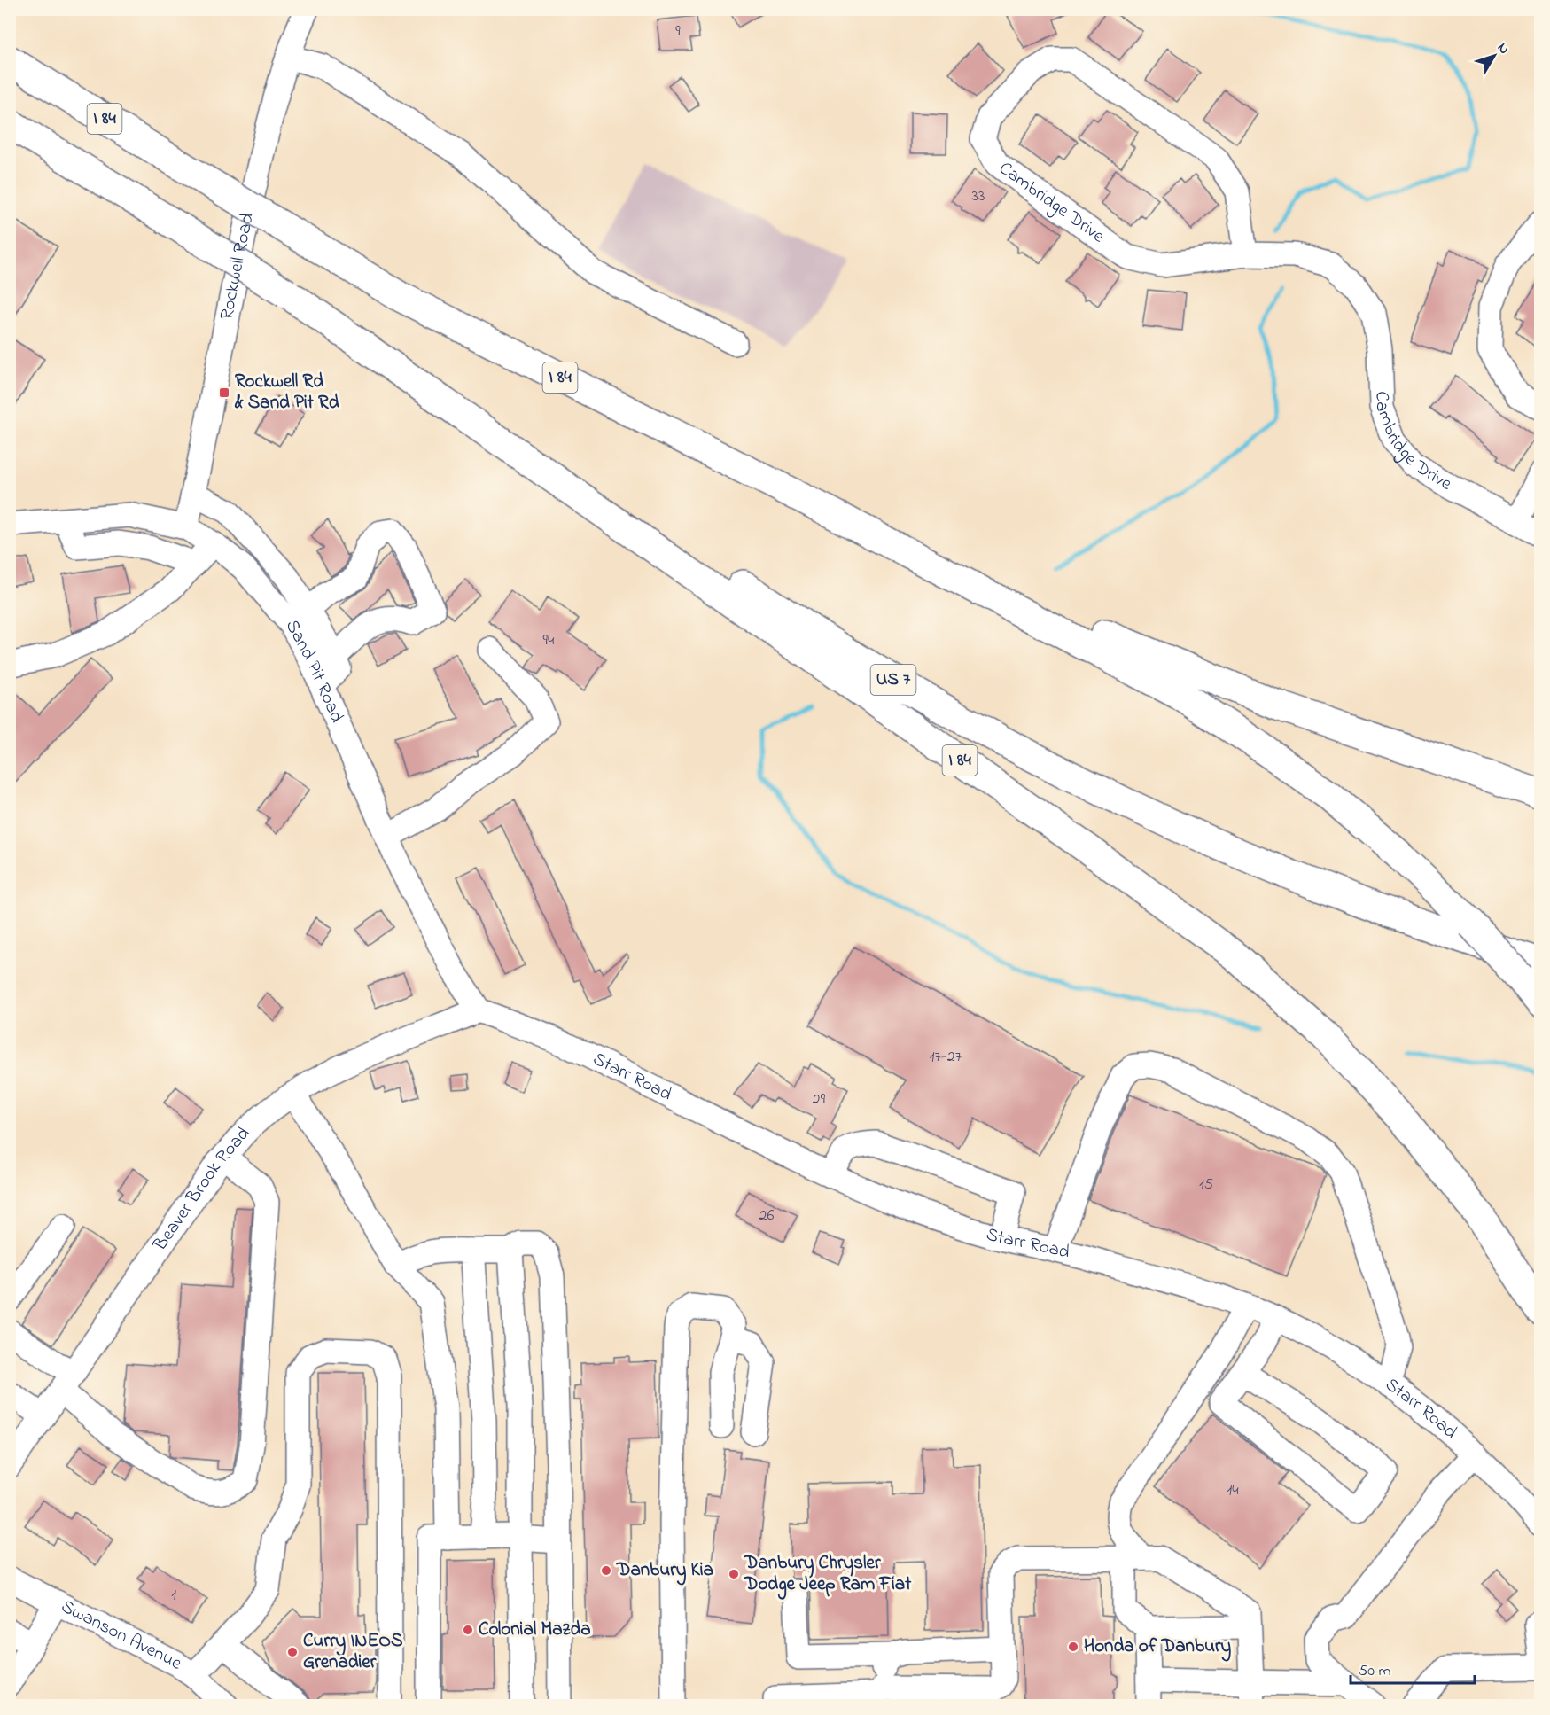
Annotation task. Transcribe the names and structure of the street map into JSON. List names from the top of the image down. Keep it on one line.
{"streets":{"highway":["I 84","US 7"],"street":["Cambridge Drive","Rockwell Road","Sand Pit Road","Starr Road","Beaver Brook Road","Swanson Avenue"]},"crossings":[["I 84","US 7"],["Rockwell Road","Sand Pit Road"],["Sand Pit Road","Starr Road"],["Sand Pit Road","Beaver Brook Road"],["Starr Road","Beaver Brook Road"]],"places":{"transit":["Rockwell Rd & Sand Pit Rd"],"other":["Danbury Kia","Danbury Chrysler Dodge Jeep Ram Fiat","Colonial Mazda","Honda of Danbury","Curry INEOS Grenadier"]},"house_numbers":["9","33","94","17-27","29","15","26","14","1"],"scale_bar":"50 m","north":"top right"}
